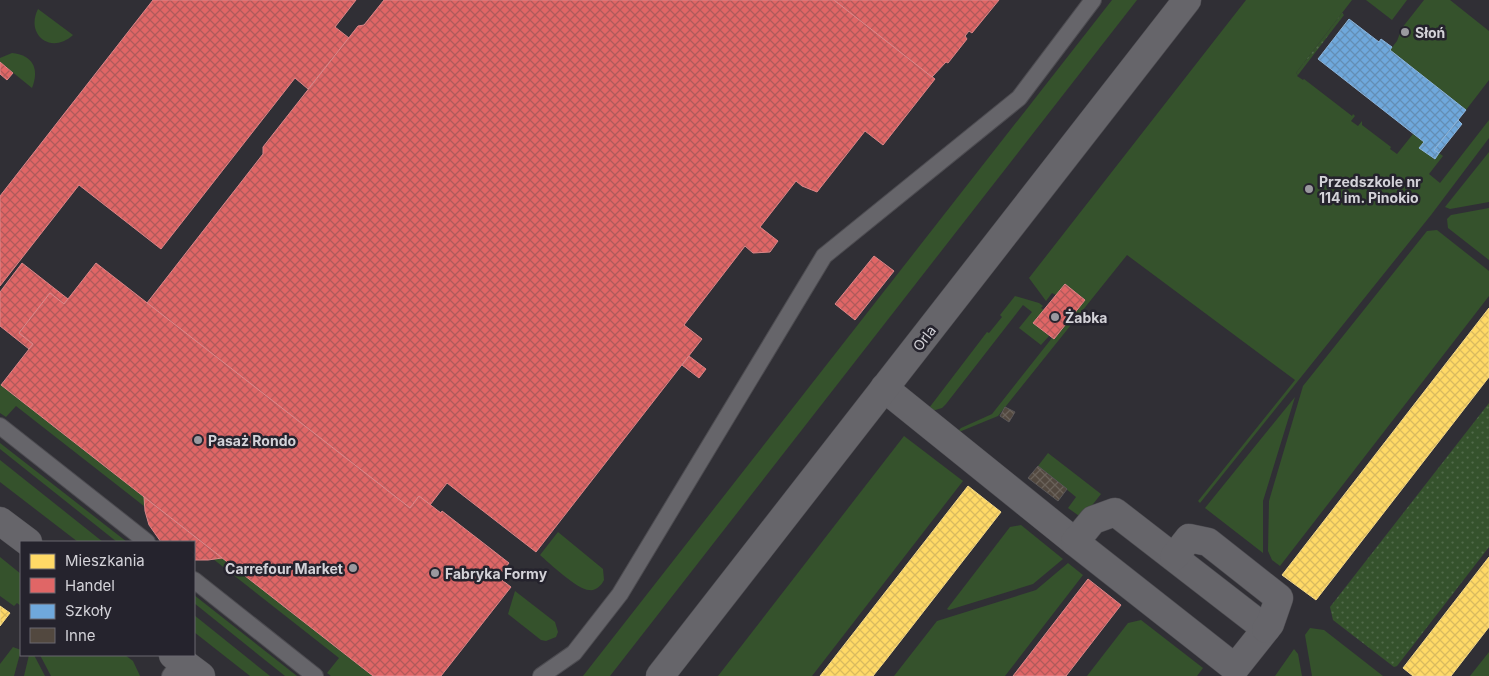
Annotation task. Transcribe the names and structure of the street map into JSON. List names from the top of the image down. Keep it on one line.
{"streets":{"street":["Orla"]},"places":["Słoń","Przedszkole nr 114 im. Pinokio","Żabka","Pasaż Rondo","Carrefour Market","Fabryka Formy"],"legend":["Mieszkania","Handel","Szkoły","Inne"]}
